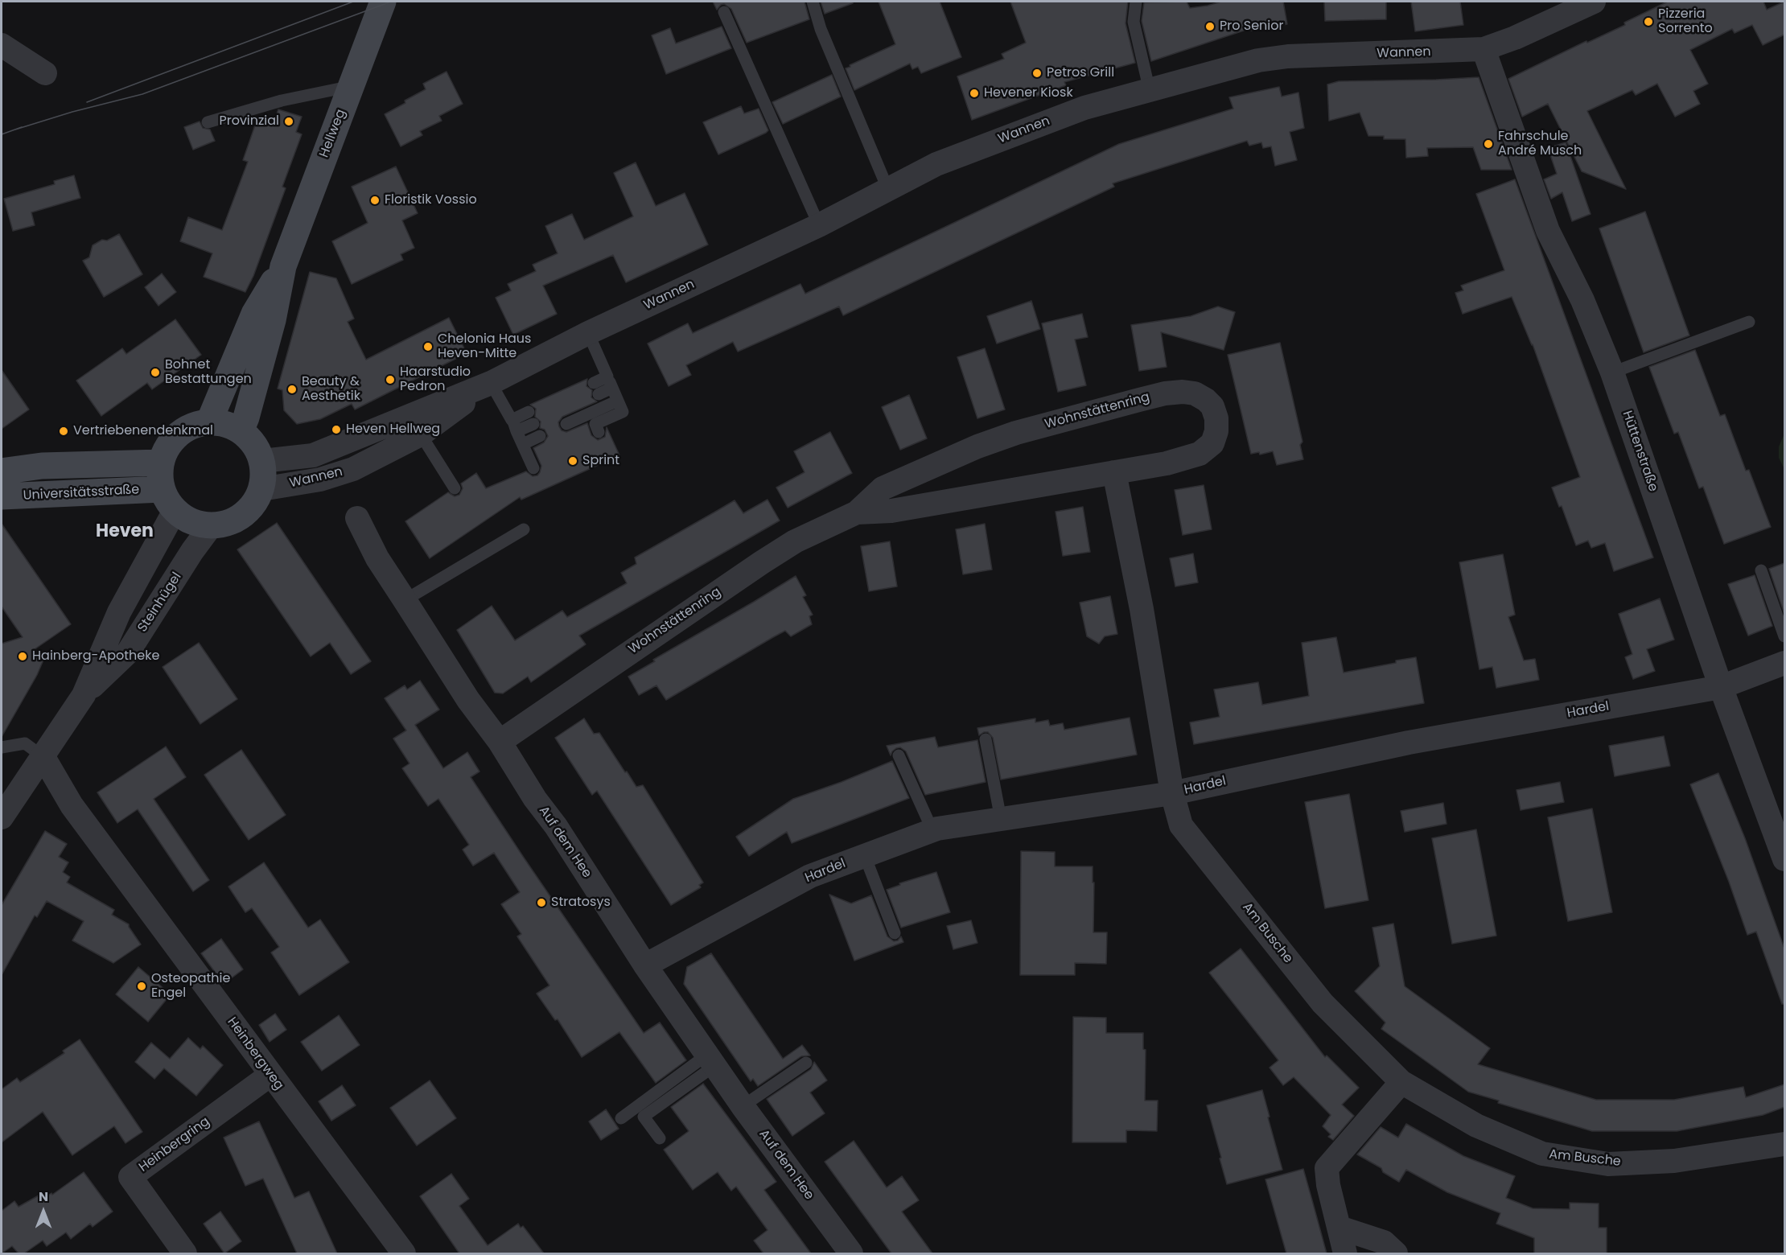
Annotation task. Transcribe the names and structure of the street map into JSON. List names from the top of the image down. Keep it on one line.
{"streets":{"street":["Wannen","Hellweg","Wohnstättenring","Hüttenstraße","Universitätsstraße","Steinhügel","Hardel","Auf dem Hee","Am Busche","Heinbergweg","Heinbergring"]},"crossings":[["Wannen","Hellweg"],["Wannen","Hüttenstraße"],["Wannen","Universitätsstraße"],["Wannen","Steinhügel"],["Hellweg","Universitätsstraße"],["Hellweg","Steinhügel"],["Wohnstättenring","Auf dem Hee"],["Hüttenstraße","Hardel"],["Universitätsstraße","Steinhügel"],["Steinhügel","Heinbergweg"],["Hardel","Auf dem Hee"],["Hardel","Am Busche"],["Heinbergweg","Heinbergring"]],"districts":["Heven"],"places":["Pizzeria Sorrento","Pro Senior","Petros Grill","Hevener Kiosk","Provinzial","Fahrschule André Musch","Floristik Vossio","Chelonia Haus Heven-Mitte","Bohnet Bestattungen","Haarstudio Pedron","Beauty & Aesthetik","Heven Hellweg","Vertriebenendenkmal","Sprint","Hainberg-Apotheke","Stratosys","Osteopathie Engel"],"north":"top"}
